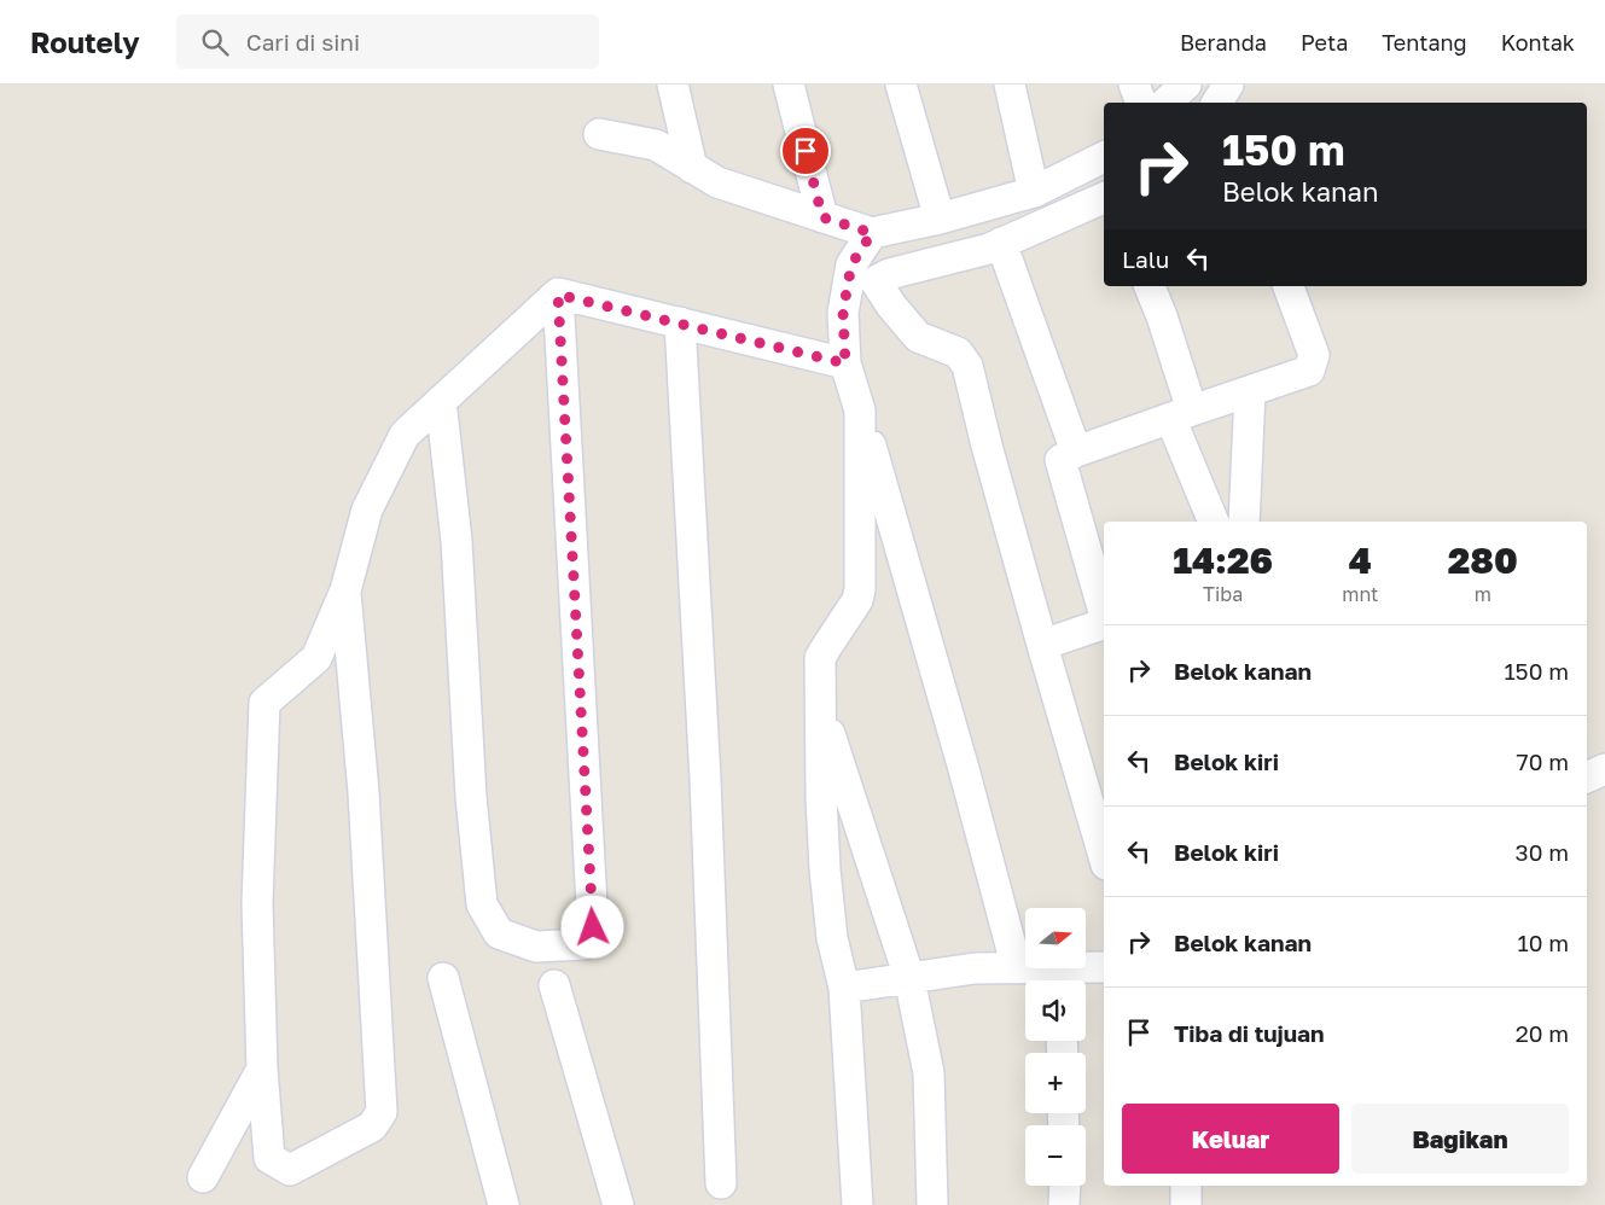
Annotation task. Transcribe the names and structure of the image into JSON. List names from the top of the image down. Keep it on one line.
{"north":"right","page":{"header":"Routely","search":"Cari di sini","nav":["Beranda","Peta","Tentang","Kontak"],"turn":["150 m","Belok kanan"],"then":"Lalu","eta":["14:26","Tiba","4","mnt","280","m"],"list":[{"name":"Belok kanan","value":"150 m"},{"name":"Belok kiri","value":"70 m"},{"name":"Belok kiri","value":"30 m"},{"name":"Belok kanan","value":"10 m"},{"name":"Tiba di tujuan","value":"20 m"}],"map_buttons":["+","−"],"buttons":["Keluar","Bagikan"]}}
